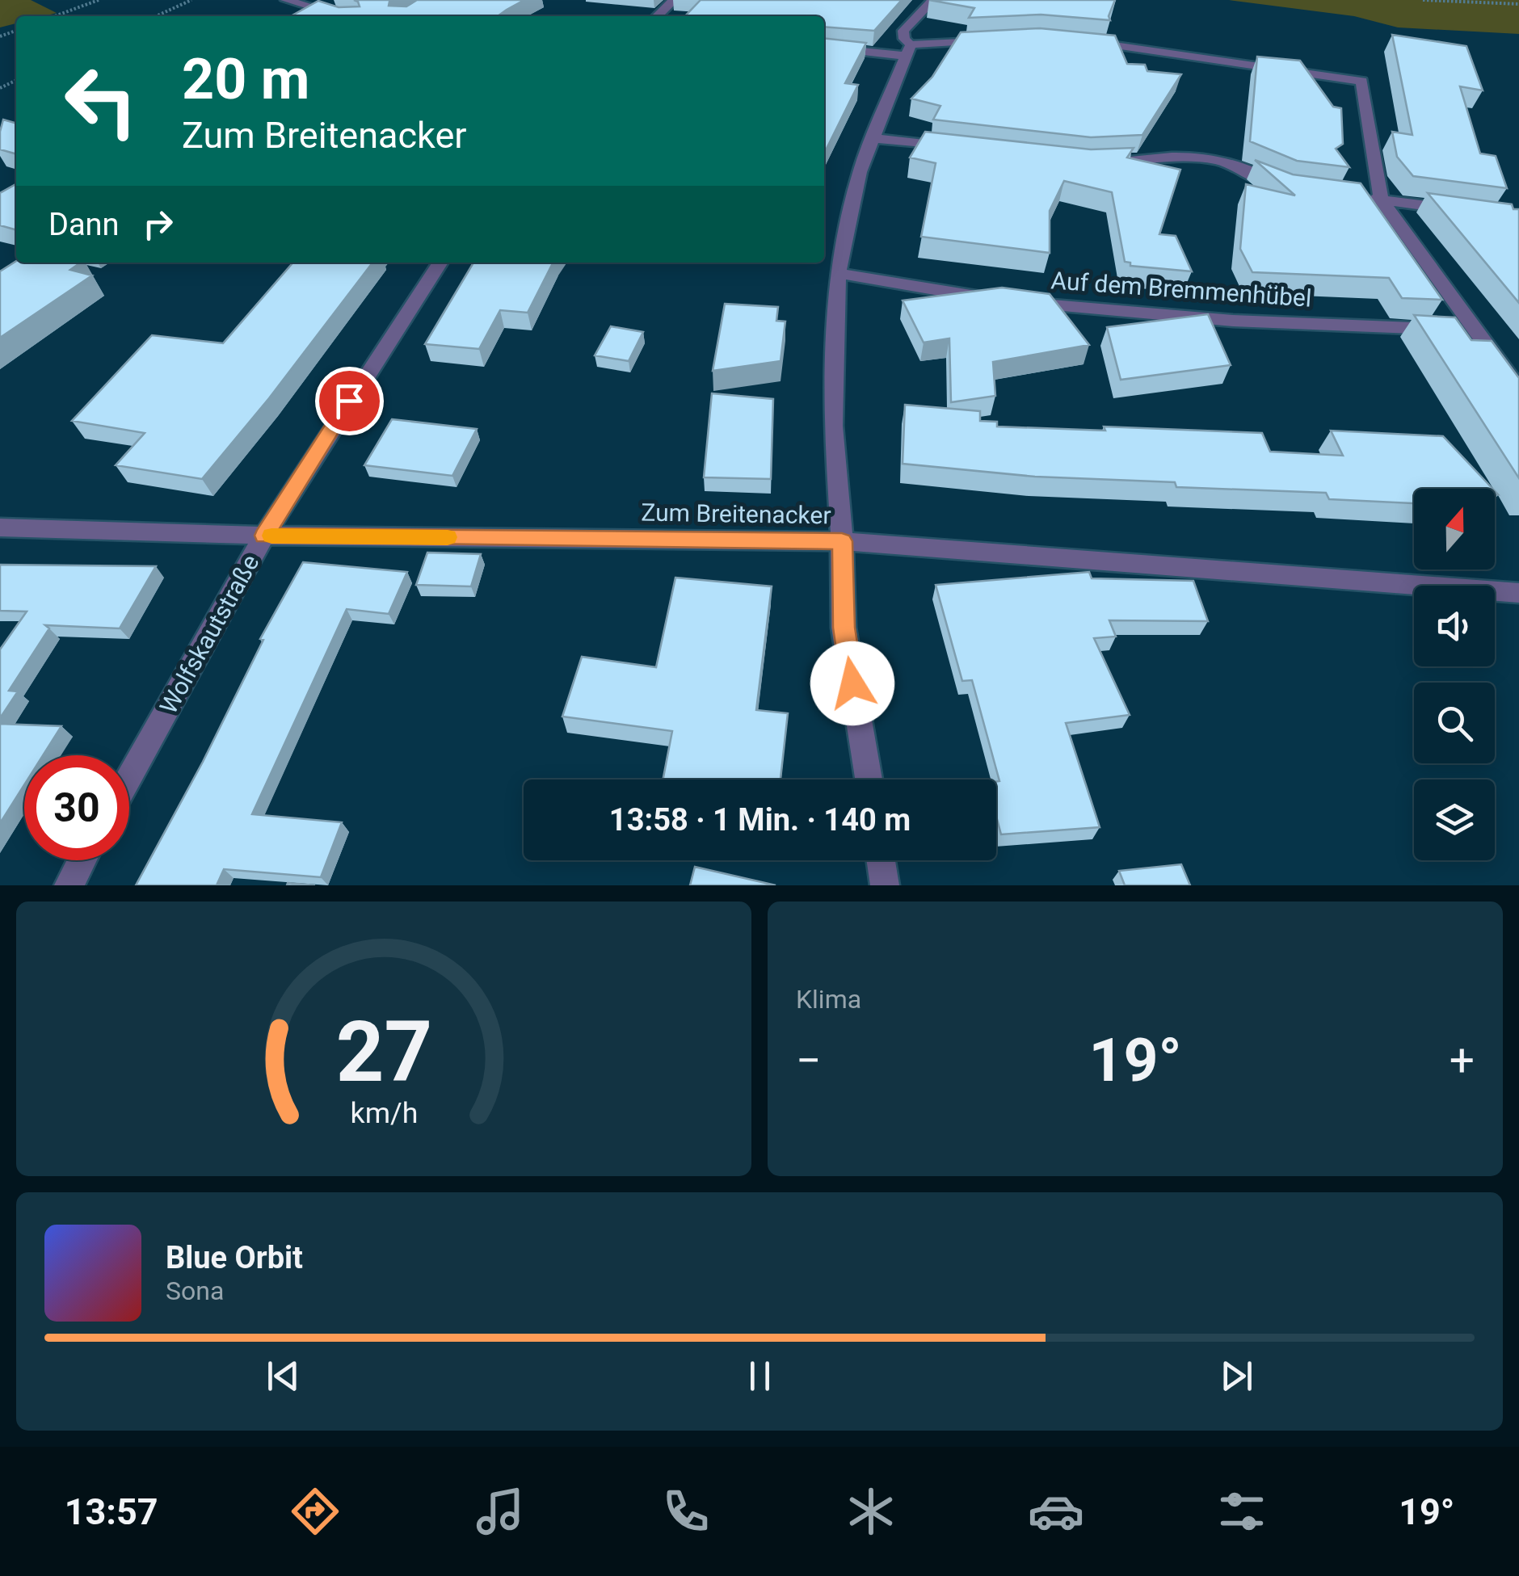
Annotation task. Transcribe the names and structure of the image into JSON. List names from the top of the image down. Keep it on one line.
{"streets":{"street":["Auf dem Bremmenhübel","Zum Breitenacker","Wolfskautstraße"]},"crossings":[["Zum Breitenacker","Wolfskautstraße"]],"north":"top","page":{"turn":["20 m","Zum Breitenacker"],"then":"Dann","limit":"30","trip":"13:58 · 1 Min. · 140 m","tile":"Klima","heat":["−","19°","+"],"song":["Blue Orbit","Sona"],"tabs":["13:57","19°"],"gauge":["27","km/h"]}}
